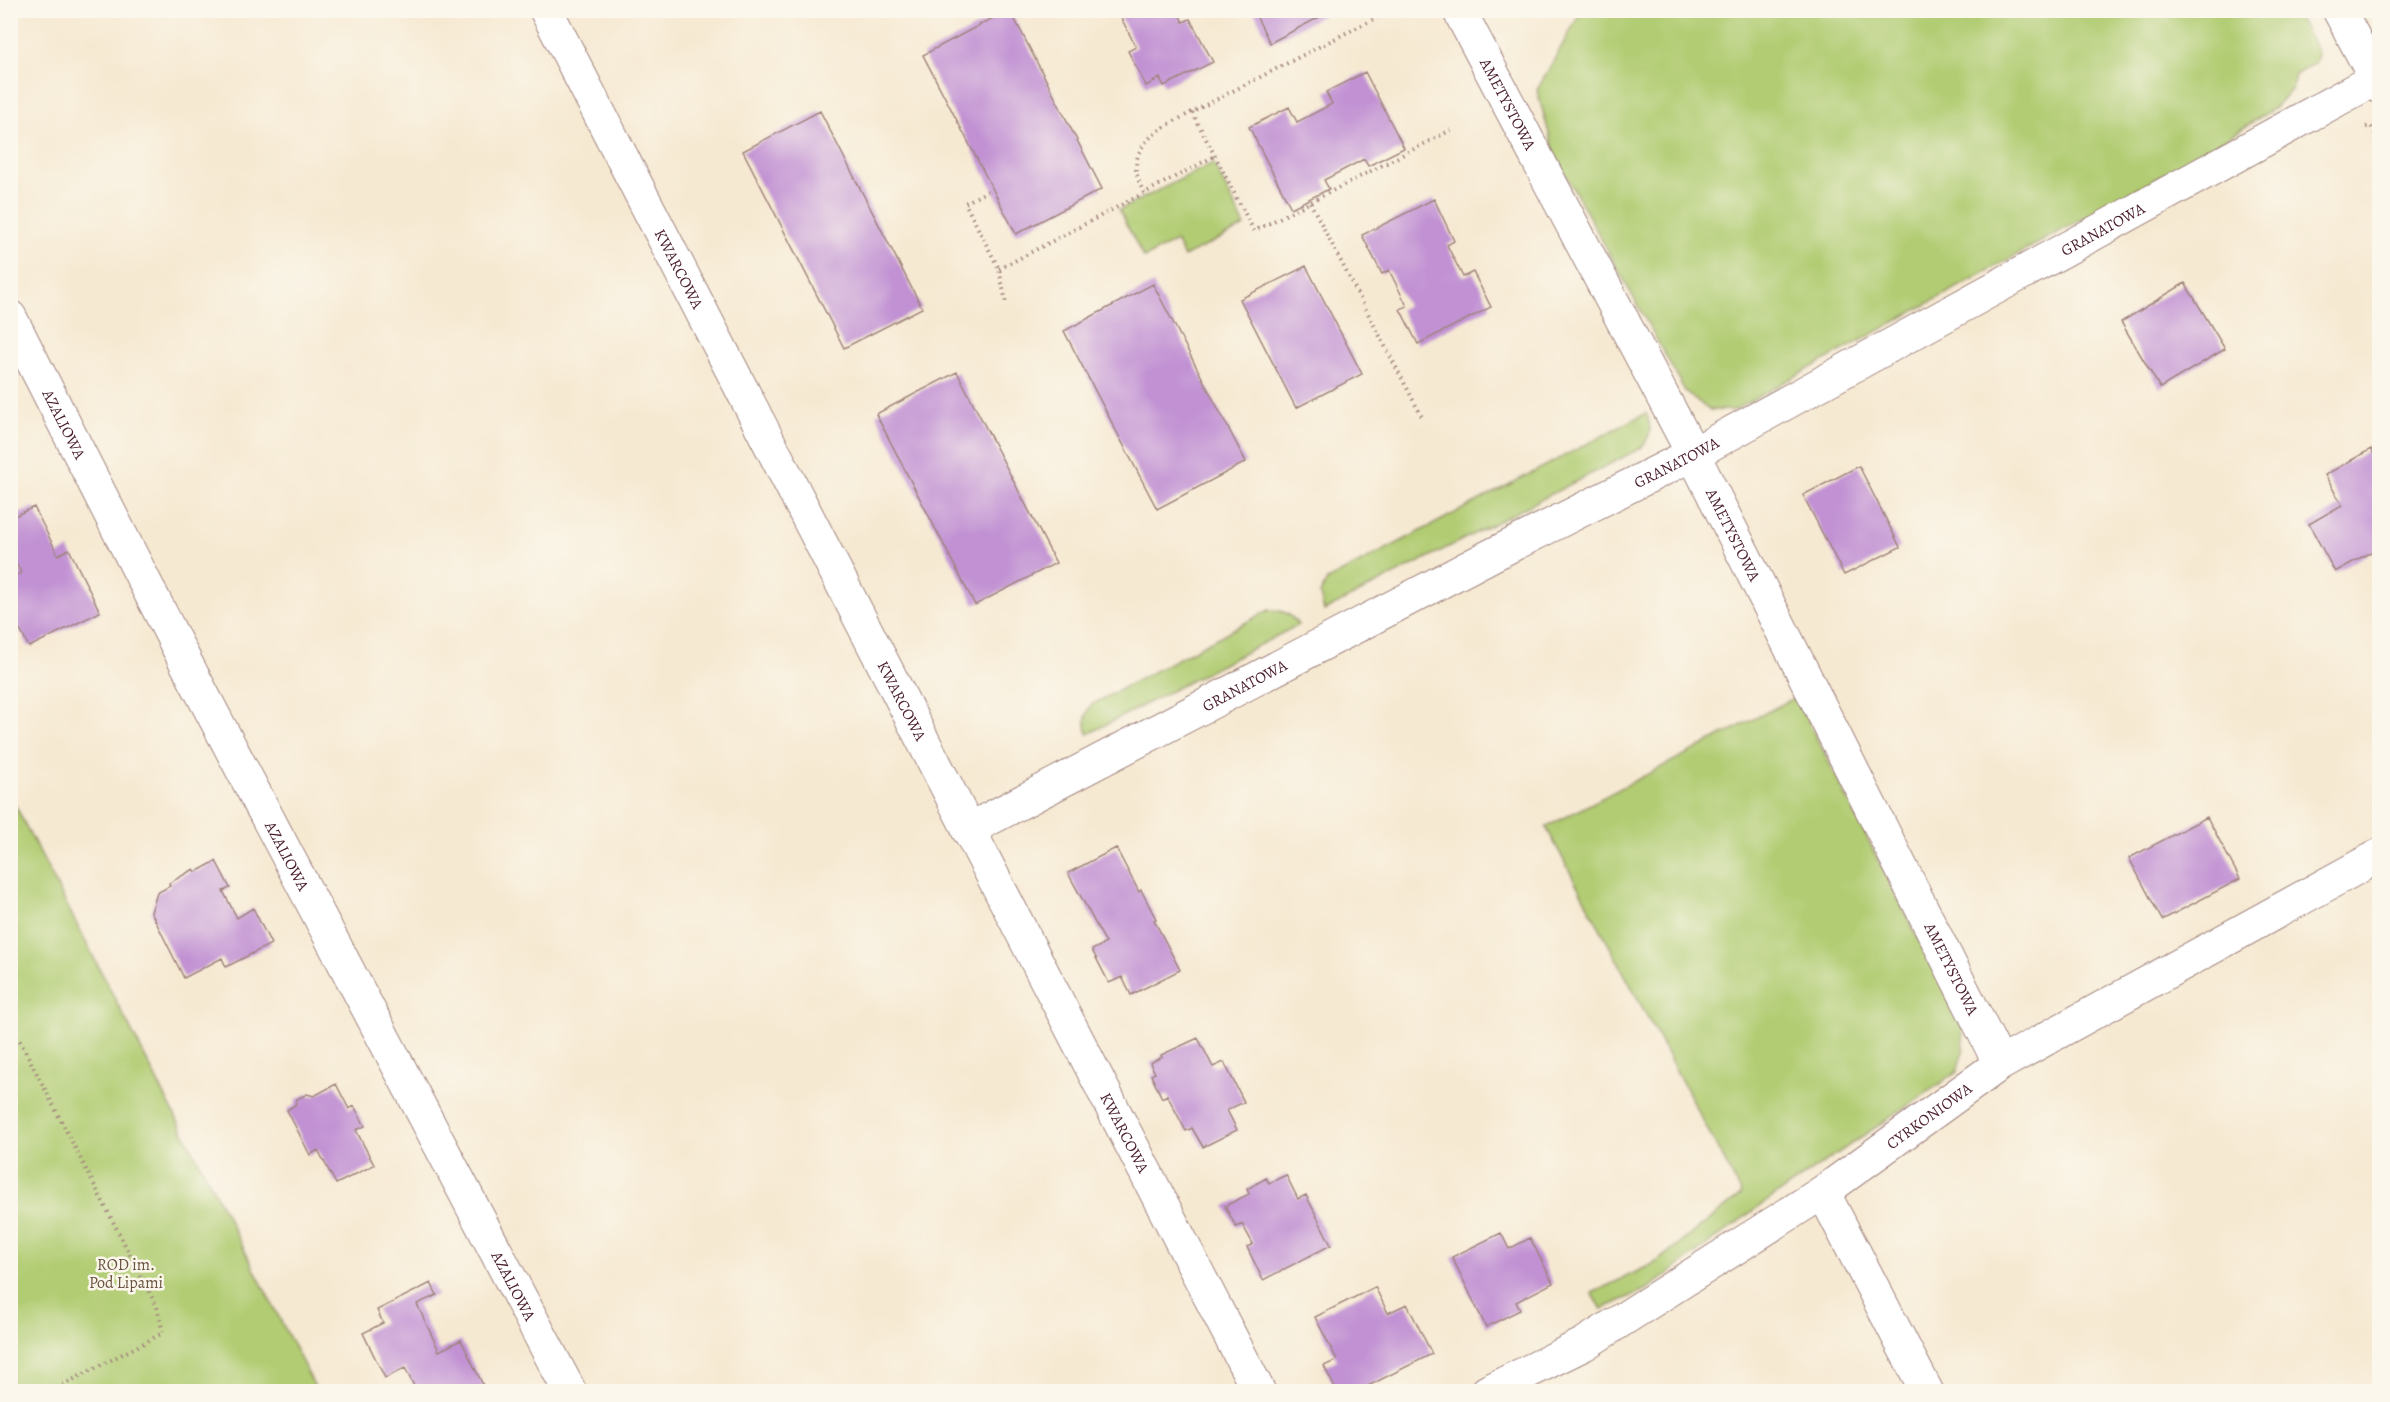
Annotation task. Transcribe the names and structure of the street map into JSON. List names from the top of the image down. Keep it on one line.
{"streets":{"street":["AMETYSTOWA","GRANATOWA","KWARCOWA","AZALIOWA","CYRKONIOWA"]},"crossings":[["AMETYSTOWA","GRANATOWA"],["AMETYSTOWA","CYRKONIOWA"],["GRANATOWA","KWARCOWA"]],"parks":["ROD im. Pod Lipami"]}
